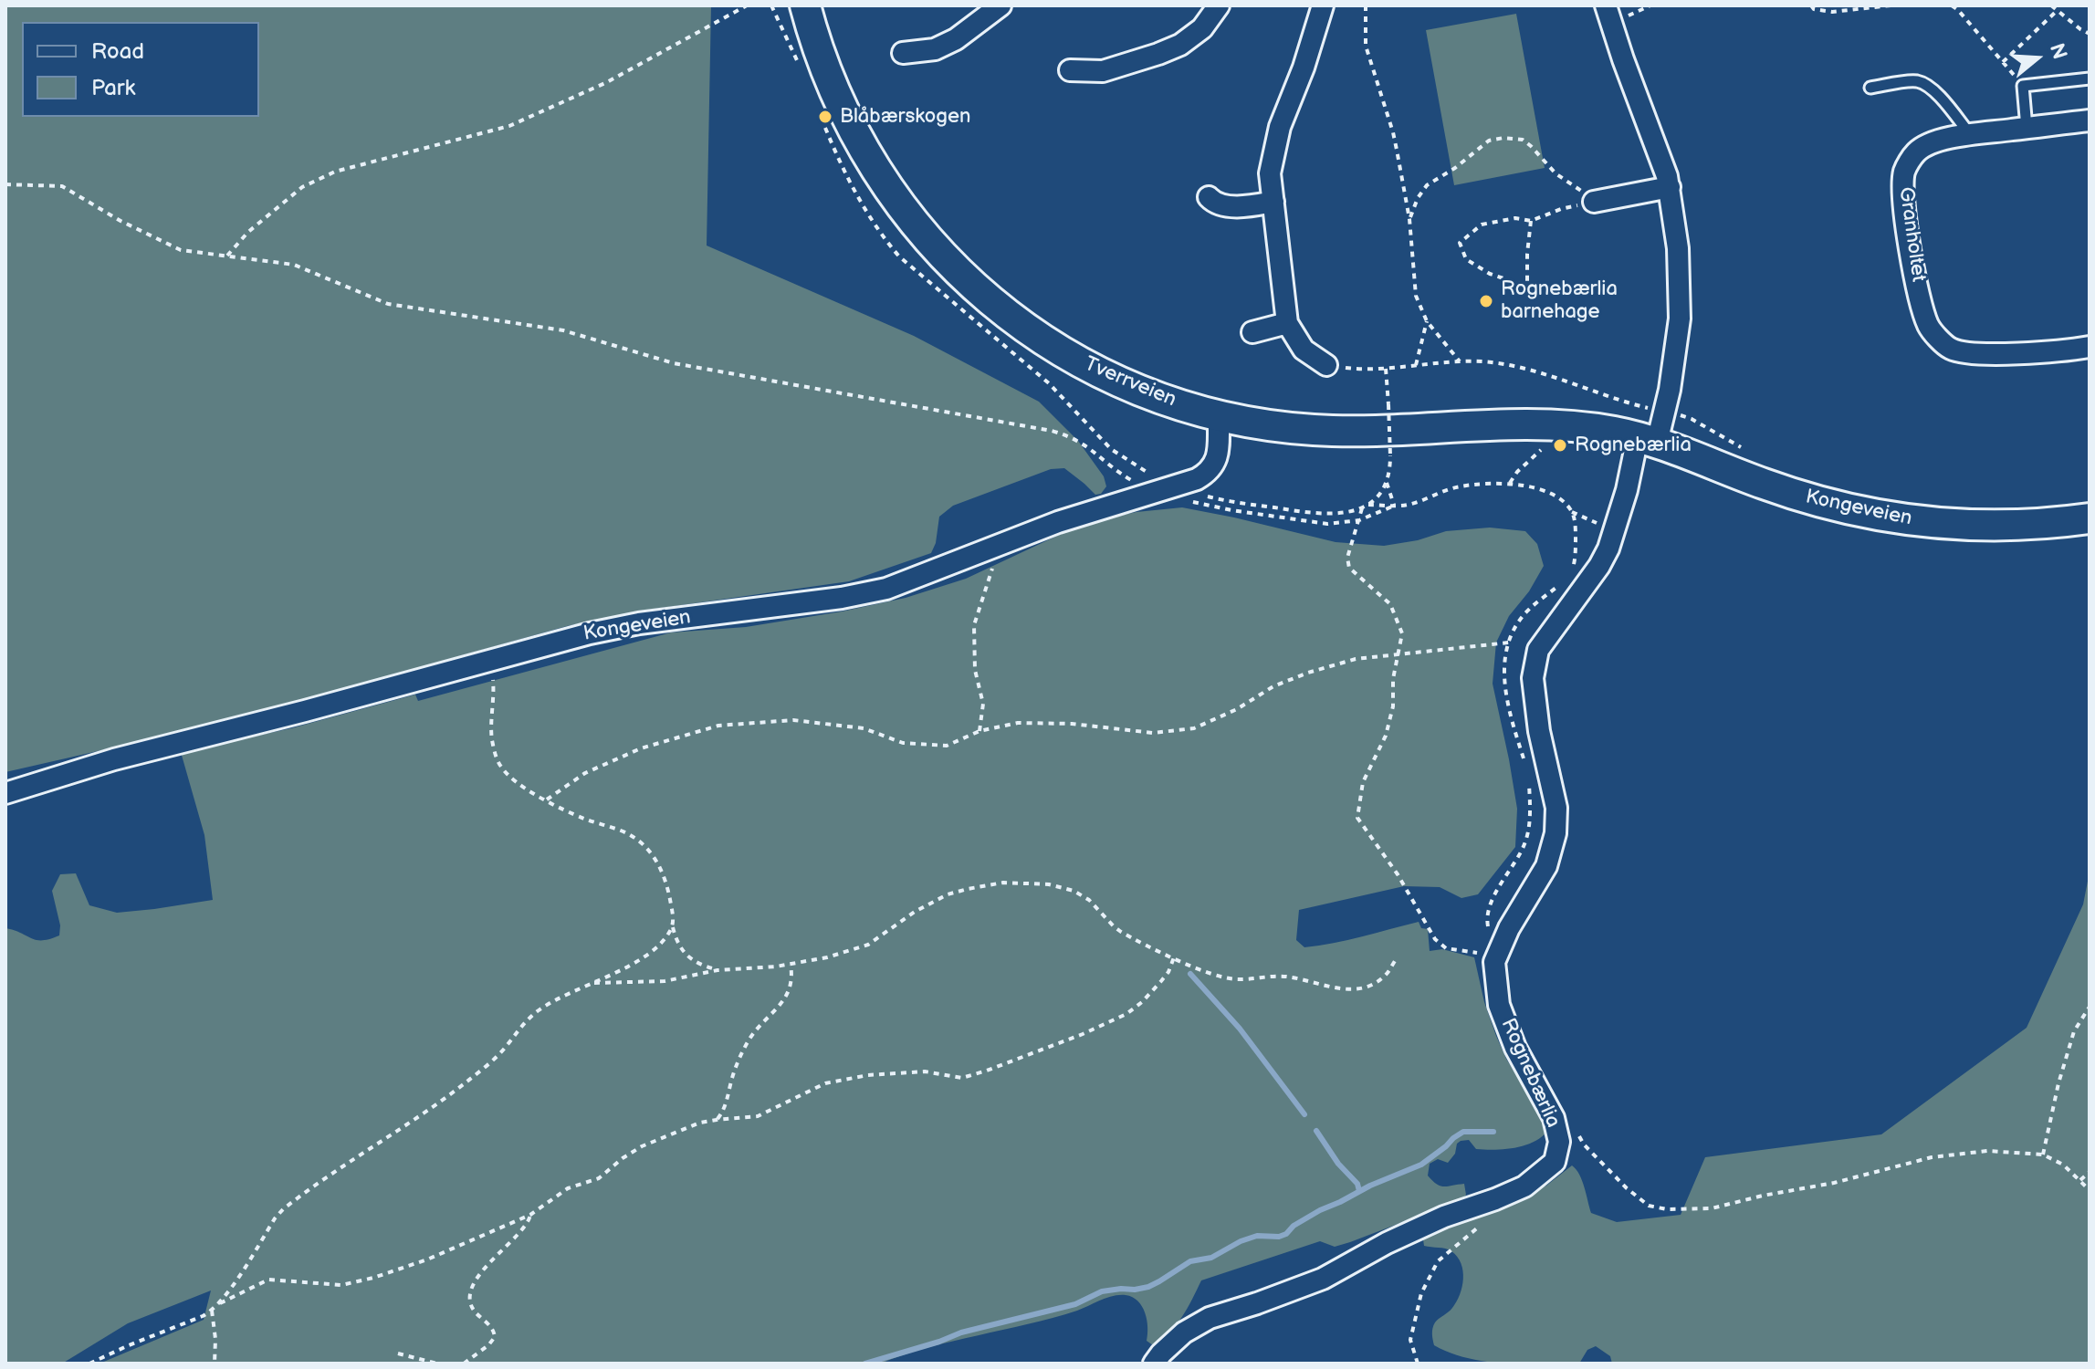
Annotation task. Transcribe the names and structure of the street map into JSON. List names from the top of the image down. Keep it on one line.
{"streets":{"main road":["Tverrveien","Kongeveien"],"street":["Granholtet","Rognebærlia"]},"crossings":[["Tverrveien","Kongeveien"],["Tverrveien","Rognebærlia"],["Kongeveien","Rognebærlia"]],"places":["Blåbærskogen","Rognebærlia barnehage","Rognebærlia"],"legend":["Road","Park"],"north":"right"}
